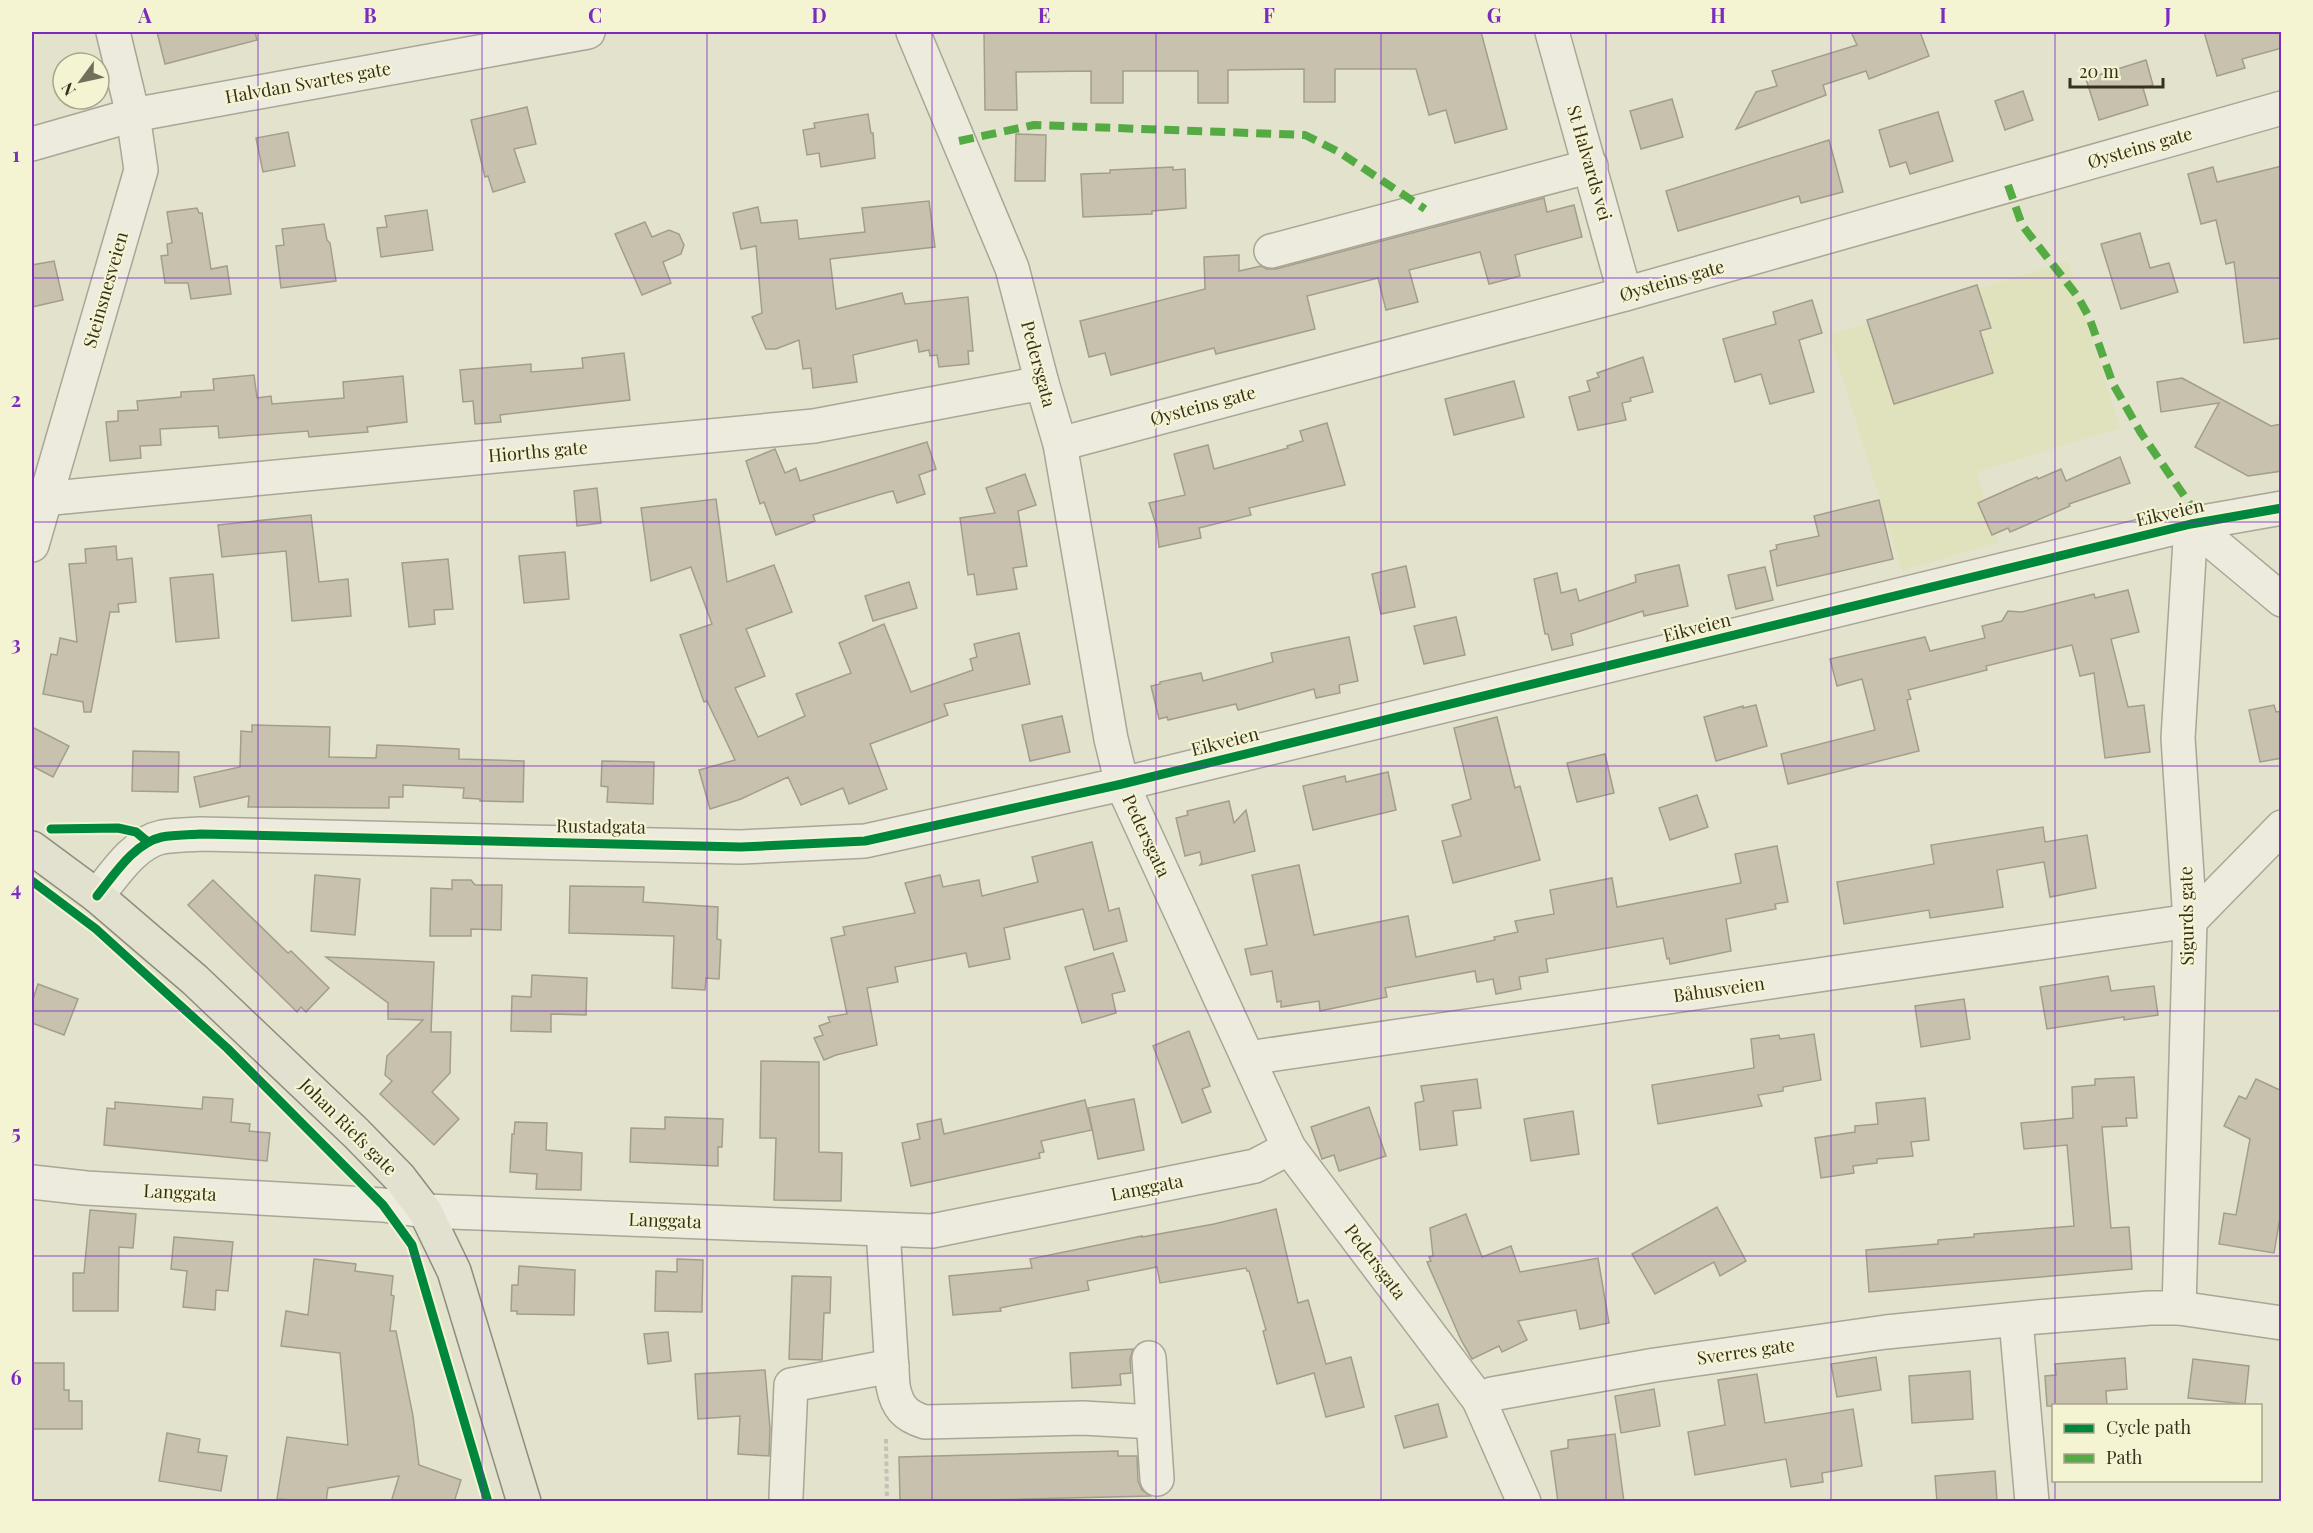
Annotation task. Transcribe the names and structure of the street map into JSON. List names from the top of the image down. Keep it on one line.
{"streets":{"main road":["Johan Riefs gate"],"street":["Halvdan Svartes gate","Øysteins gate","St Halvards vei","Steinsnesveien","Pedersgata","Hiorths gate","Eikveien","Rustadgata","Sigurds gate","Båhusveien","Langgata","Sverres gate"]},"crossings":[["Halvdan Svartes gate","Steinsnesveien"],["Øysteins gate","St Halvards vei"],["Øysteins gate","Pedersgata"],["Steinsnesveien","Hiorths gate"],["Pedersgata","Hiorths gate"],["Pedersgata","Eikveien"],["Pedersgata","Rustadgata"],["Pedersgata","Båhusveien"],["Pedersgata","Langgata"],["Pedersgata","Sverres gate"],["Eikveien","Rustadgata"],["Eikveien","Sigurds gate"],["Rustadgata","Johan Riefs gate"],["Sigurds gate","Båhusveien"],["Sigurds gate","Sverres gate"],["Johan Riefs gate","Langgata"]],"legend":["Cycle path","Path"],"scale_bar":"20 m","north":"bottom left","grid":{"columns":["A","B","C","D","E","F","G","H","I","J"],"rows":["1","2","3","4","5","6"]}}
